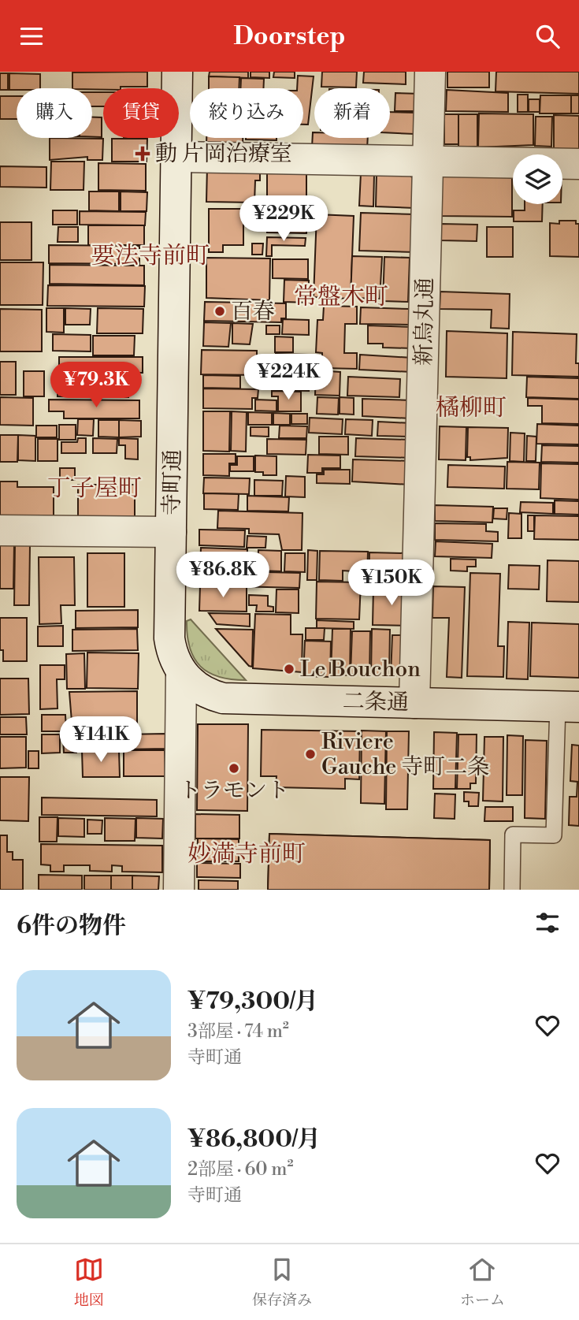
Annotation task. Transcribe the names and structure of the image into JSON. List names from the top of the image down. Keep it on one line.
{"streets":{"street":["新烏丸通","寺町通","二条通"]},"crossings":[["新烏丸通","二条通"],["寺町通","二条通"]],"districts":["要法寺前町","常盤木町","橘柳町","丁子屋町","妙満寺前町"],"places":{"health":["動 片岡治療室"],"other":["百春","Le Bouchon","Riviere Gauche 寺町二条","トラモント"]},"page":{"header":"Doorstep","chip":["購入","賃貸","絞り込み","新着"],"price":["¥229K","¥224K","¥79.3K","¥86.8K","¥150K","¥141K"],"heading":"6件の物件","list":[{"name":"¥79,300/月","note":"3部屋 · 74 m² · 寺町通"},{"name":"¥86,800/月","note":"2部屋 · 60 m² · 寺町通"}],"tabs":["地図","保存済み","ホーム"]}}
